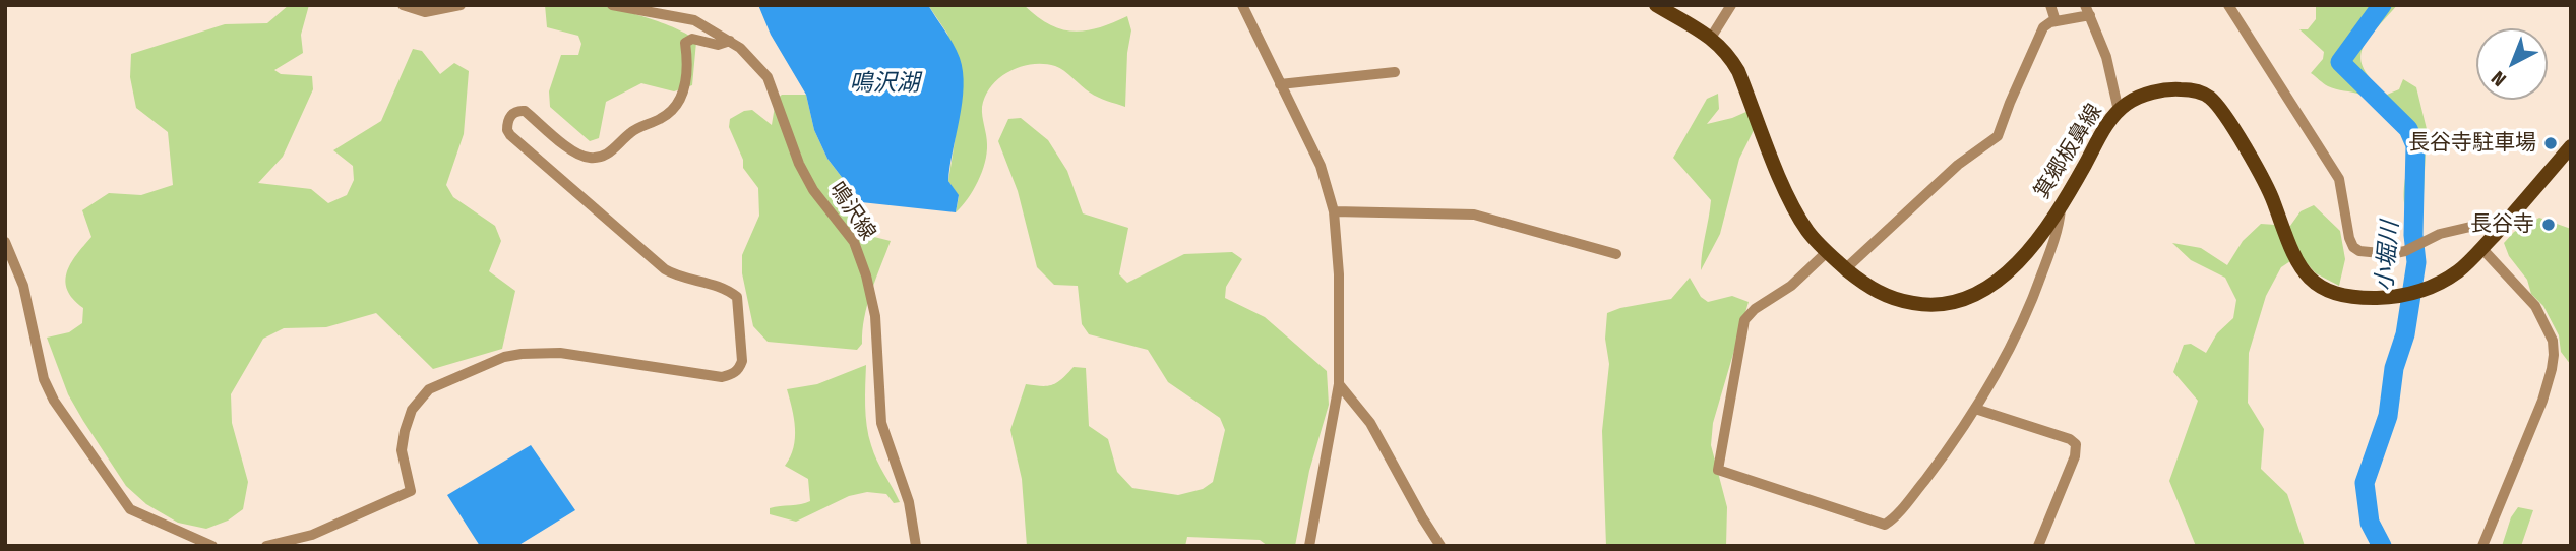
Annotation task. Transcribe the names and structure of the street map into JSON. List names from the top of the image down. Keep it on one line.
{"streets":{"main road":["箕郷板鼻線"],"street":["鳴沢線"]},"water":["鳴沢湖","小堀川"],"places":["長谷寺駐車場","長谷寺"],"north":"bottom left"}
